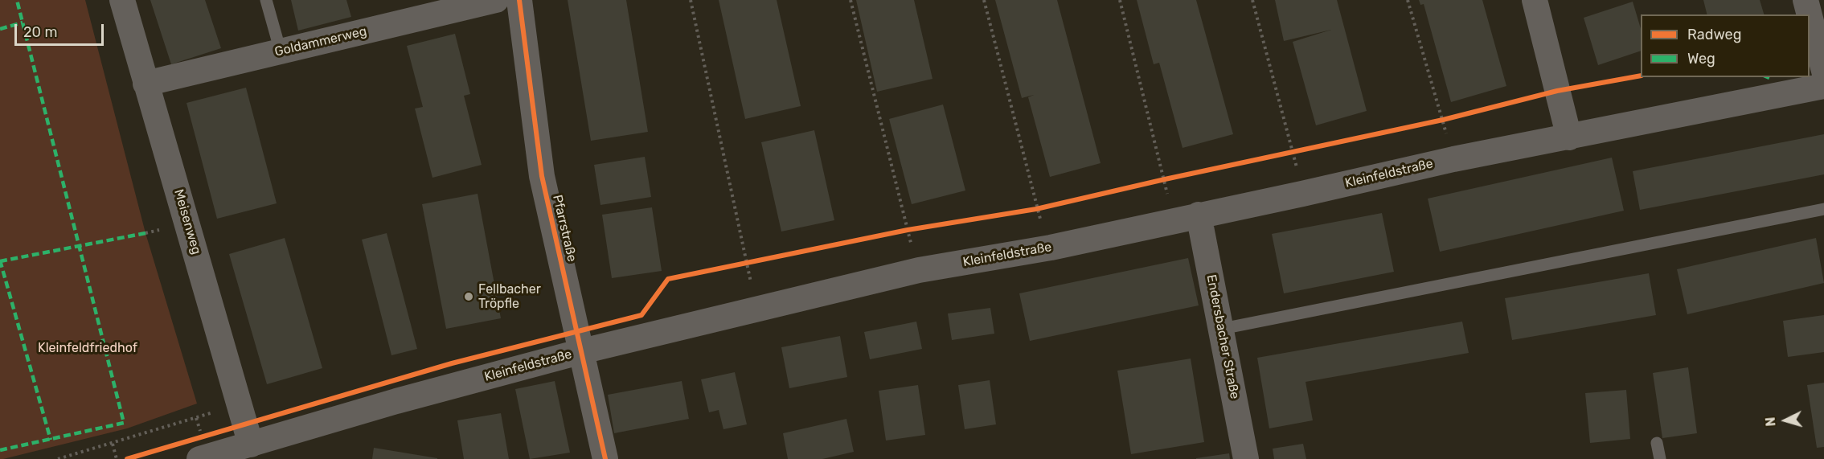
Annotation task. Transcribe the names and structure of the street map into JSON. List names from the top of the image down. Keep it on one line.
{"streets":{"street":["Goldammerweg","Kleinfeldstraße","Meisenweg","Pfarrstraße","Endersbacher Straße"]},"crossings":[["Goldammerweg","Meisenweg"],["Kleinfeldstraße","Meisenweg"],["Kleinfeldstraße","Pfarrstraße"],["Kleinfeldstraße","Endersbacher Straße"]],"parks":["Kleinfeldfriedhof"],"places":["Fellbacher Tröpfle"],"legend":["Radweg","Weg"],"scale_bar":"20 m","north":"left"}
